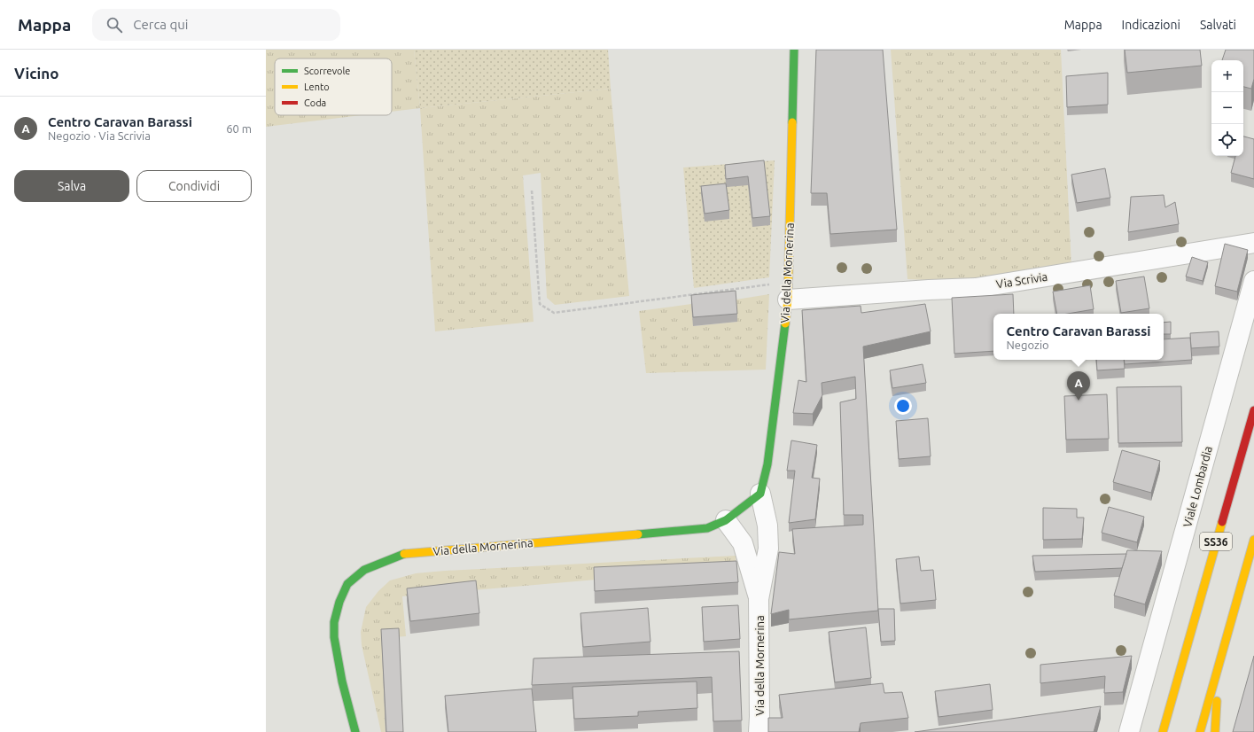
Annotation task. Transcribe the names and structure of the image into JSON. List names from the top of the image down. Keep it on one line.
{"streets":{"main road":["Via della Mornerina","SS36"],"street":["Via Scrivia","Viale Lombardia"]},"crossings":[["Via della Mornerina","Via Scrivia"]],"legend":["Scorrevole","Lento","Coda"],"page":{"header":"Mappa","search":"Cerca qui","nav":["Mappa","Indicazioni","Salvati"],"heading":"Vicino","map_buttons":["+","−"],"list":[{"mark":"A","name":"Centro Caravan Barassi","note":"Negozio · Via Scrivia","value":"60 m"}],"buttons":["Salva","Condividi"],"popup":["Centro Caravan Barassi","Negozio"],"pins":"A"}}
